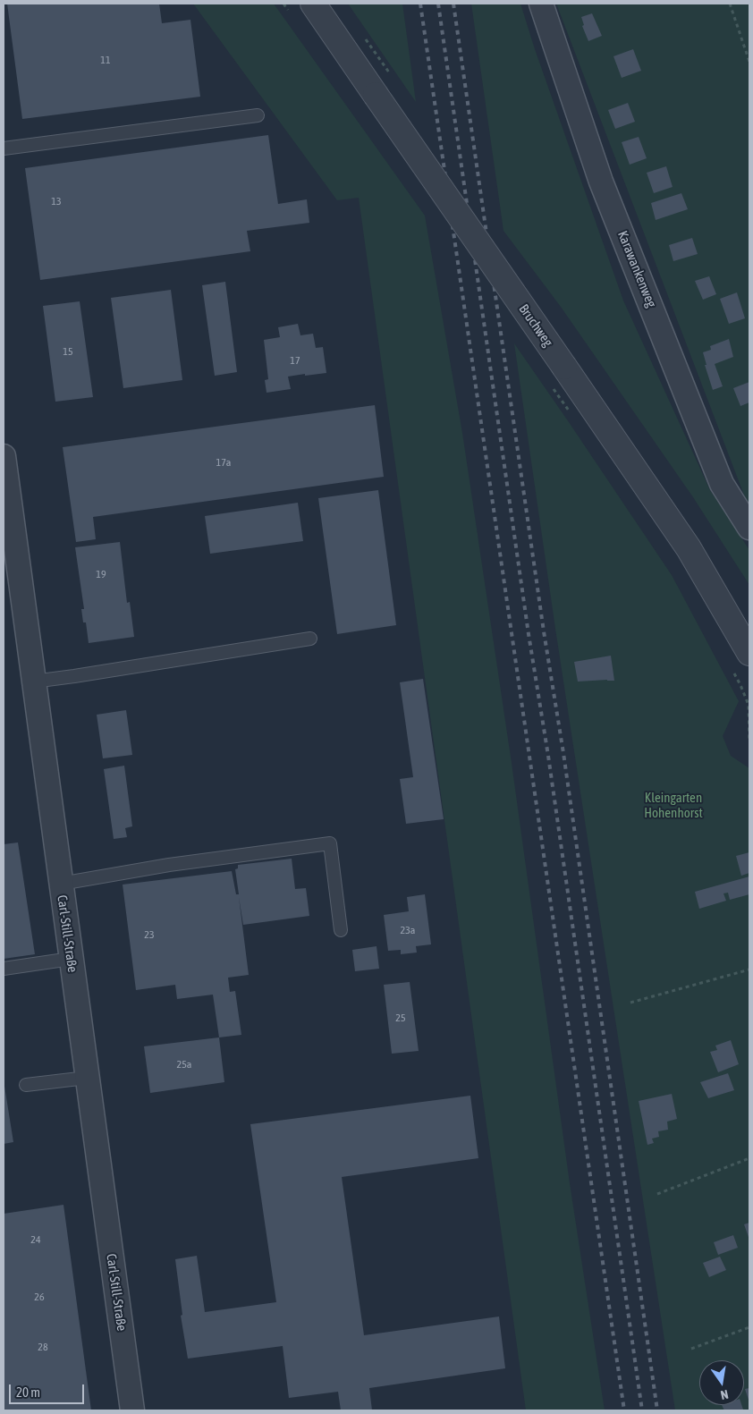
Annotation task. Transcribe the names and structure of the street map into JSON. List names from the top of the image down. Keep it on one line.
{"streets":{"street":["Karawankenweg","Bruchweg","Carl-Still-Straße"]},"parks":["Kleingarten Hohenhorst"],"house_numbers":["11","13","15","17","17a","19","23a","23","25","25a","24","26","28"],"scale_bar":"20 m","north":"bottom"}
